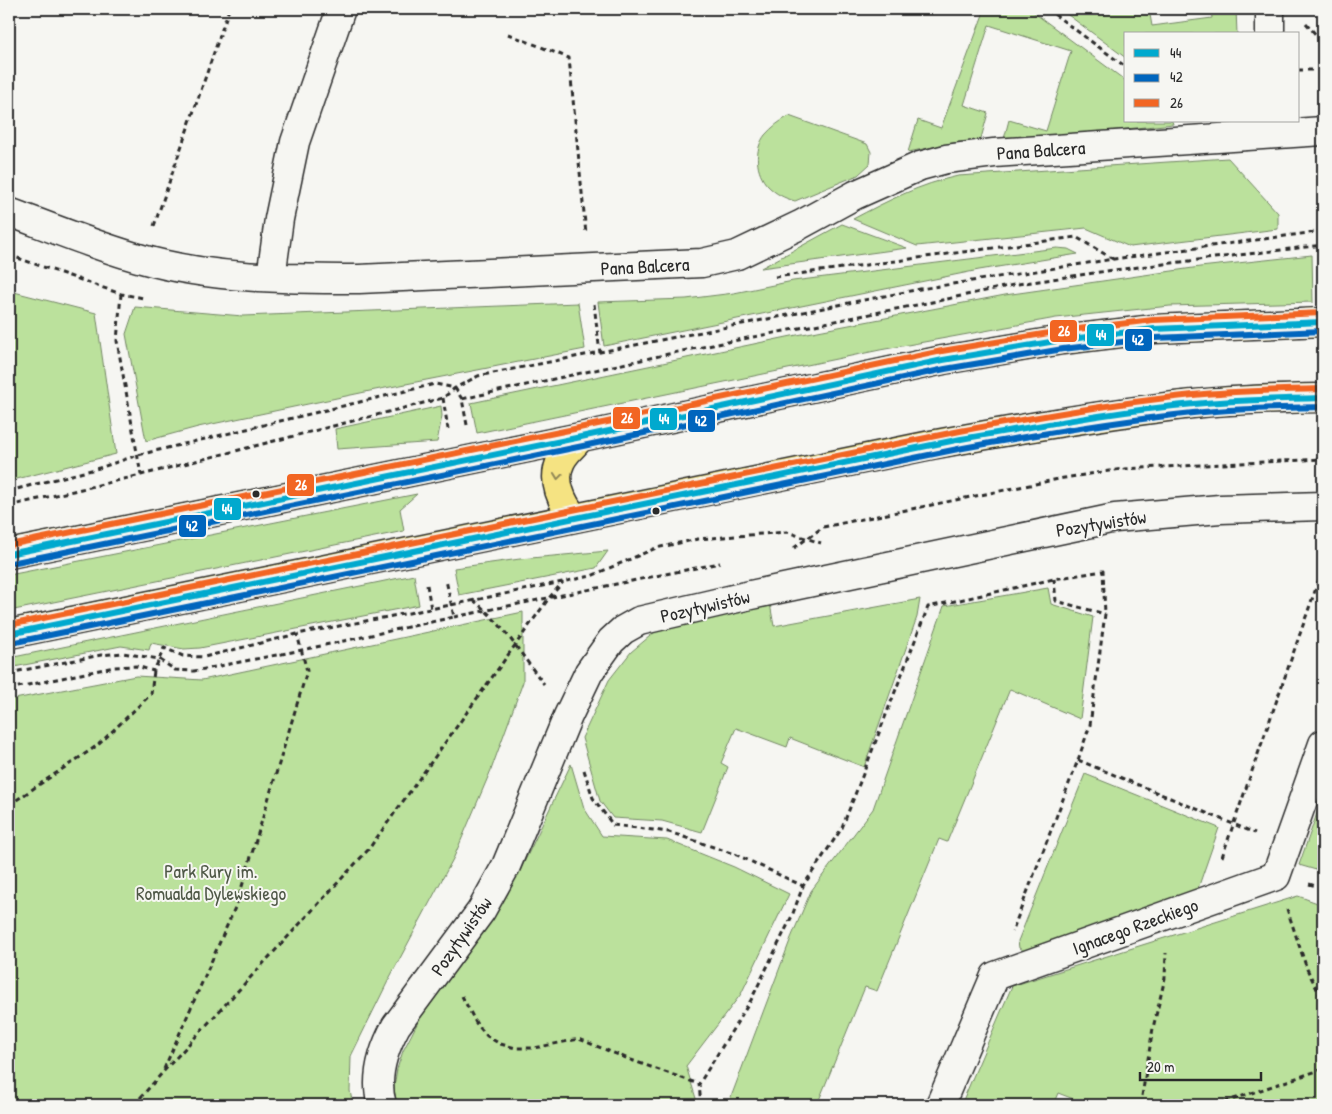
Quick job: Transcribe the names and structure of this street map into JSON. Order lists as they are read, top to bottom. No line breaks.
{"streets":{"street":["Pana Balcera","Pozytywistów","Ignacego Rzeckiego"]},"parks":["Park Rury im. Romualda Dylewskiego"],"lines":["transit line 26","transit line 44","transit line 42"],"legend":["44","42","26"],"scale_bar":"20 m"}
